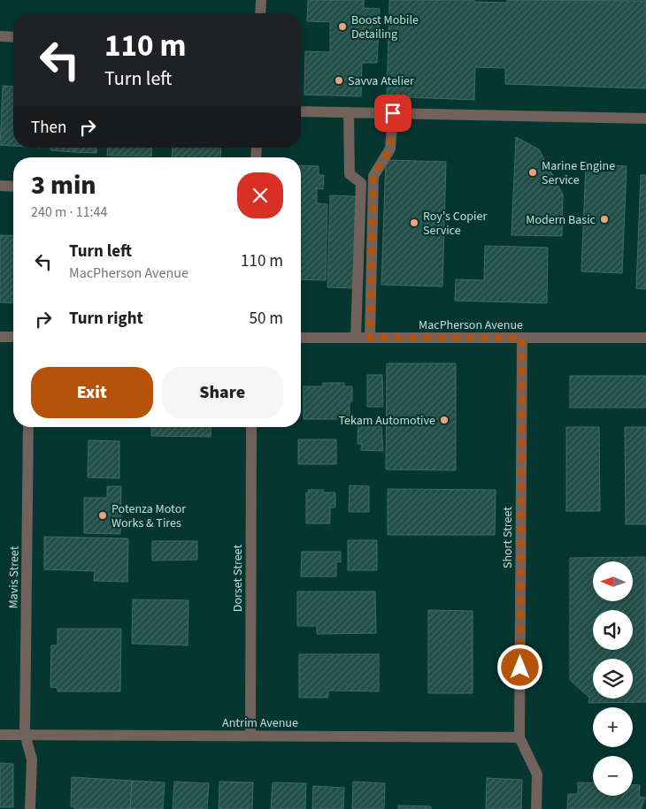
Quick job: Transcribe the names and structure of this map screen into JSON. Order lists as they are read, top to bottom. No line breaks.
{"streets":{"street":["MacPherson Avenue","Short Street","Mavis Street","Dorset Street","Antrim Avenue"]},"crossings":[["MacPherson Avenue","Short Street"],["Short Street","Antrim Avenue"],["Mavis Street","Antrim Avenue"],["Dorset Street","Antrim Avenue"]],"places":["Boost Mobile Detailing","Savva Atelier","Marine Engine Service","Modern Basic","Roy's Copier Service","Tekam Automotive","Potenza Motor Works & Tires"],"north":"left","page":{"turn":["110 m","Turn left"],"then":"Then","heading":["3 min","240 m · 11:44"],"list":[{"name":"Turn left","note":"MacPherson Avenue","value":"110 m"},{"name":"Turn right","value":"50 m"}],"buttons":["Exit","Share"],"map_buttons":["+","−"]}}
